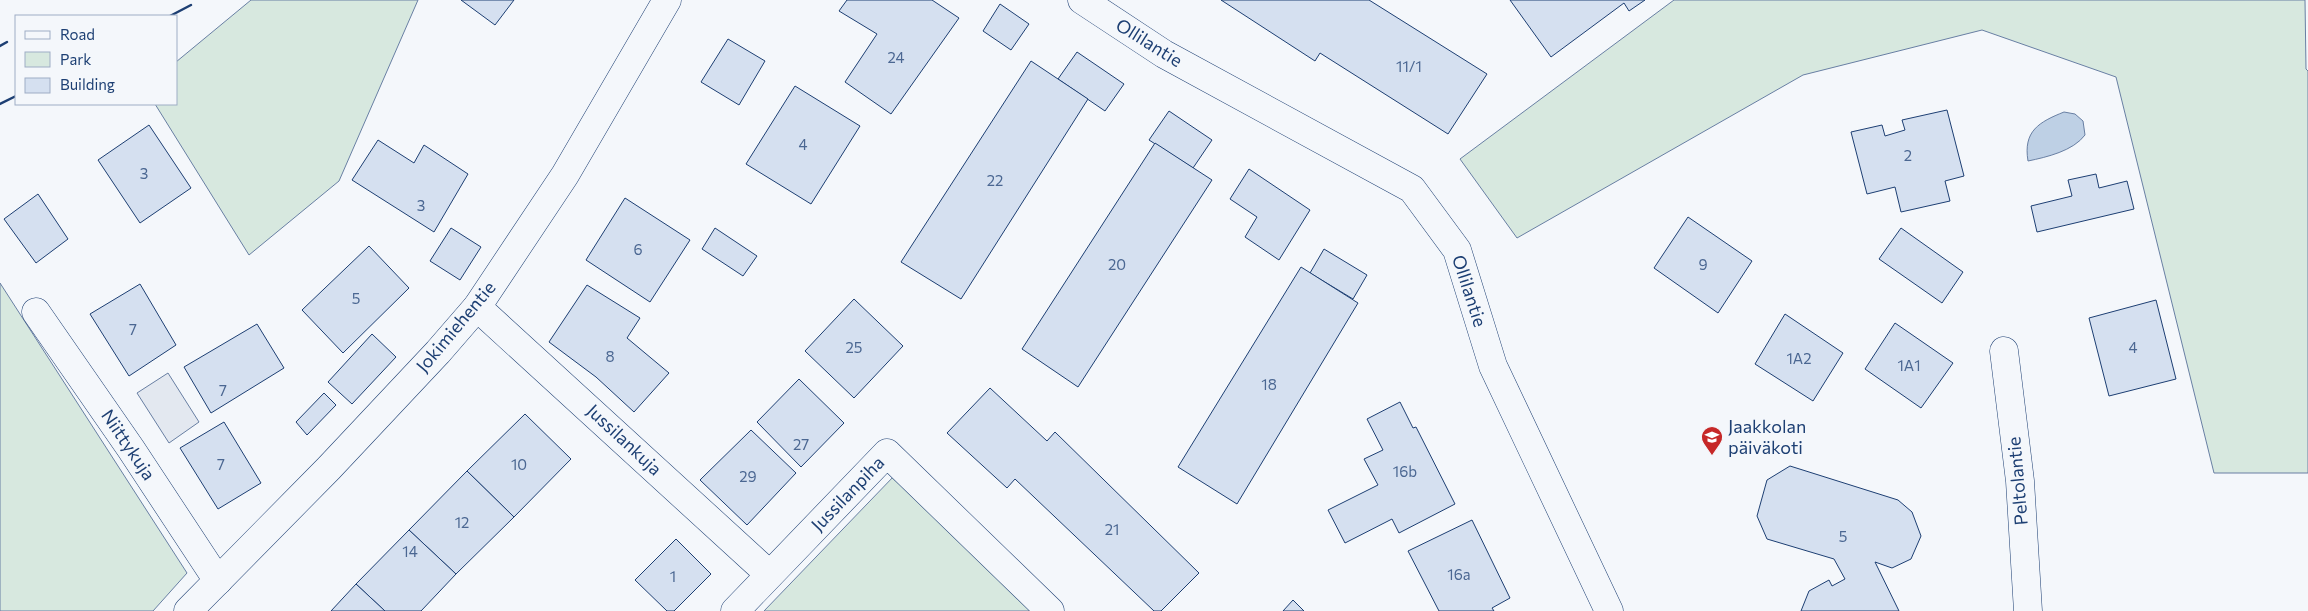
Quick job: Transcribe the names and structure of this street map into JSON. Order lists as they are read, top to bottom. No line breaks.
{"streets":{"street":["Ollilantie","Jokimiehentie","Jussilankuja","Niittykuja","Peltolantie","Jussilanpiha"]},"crossings":[["Jokimiehentie","Jussilankuja"],["Jokimiehentie","Niittykuja"],["Jussilankuja","Jussilanpiha"]],"places":{"school or university":["Jaakkolan päiväkoti"]},"house_numbers":["24","11/1","4","2","3","22","3","6","20","9","5","7","25","4","8","1A2","1A1","18","7","27","7","10","16b","29","12","21","5","14","16a","1"],"legend":["Road","Park","Building"]}
